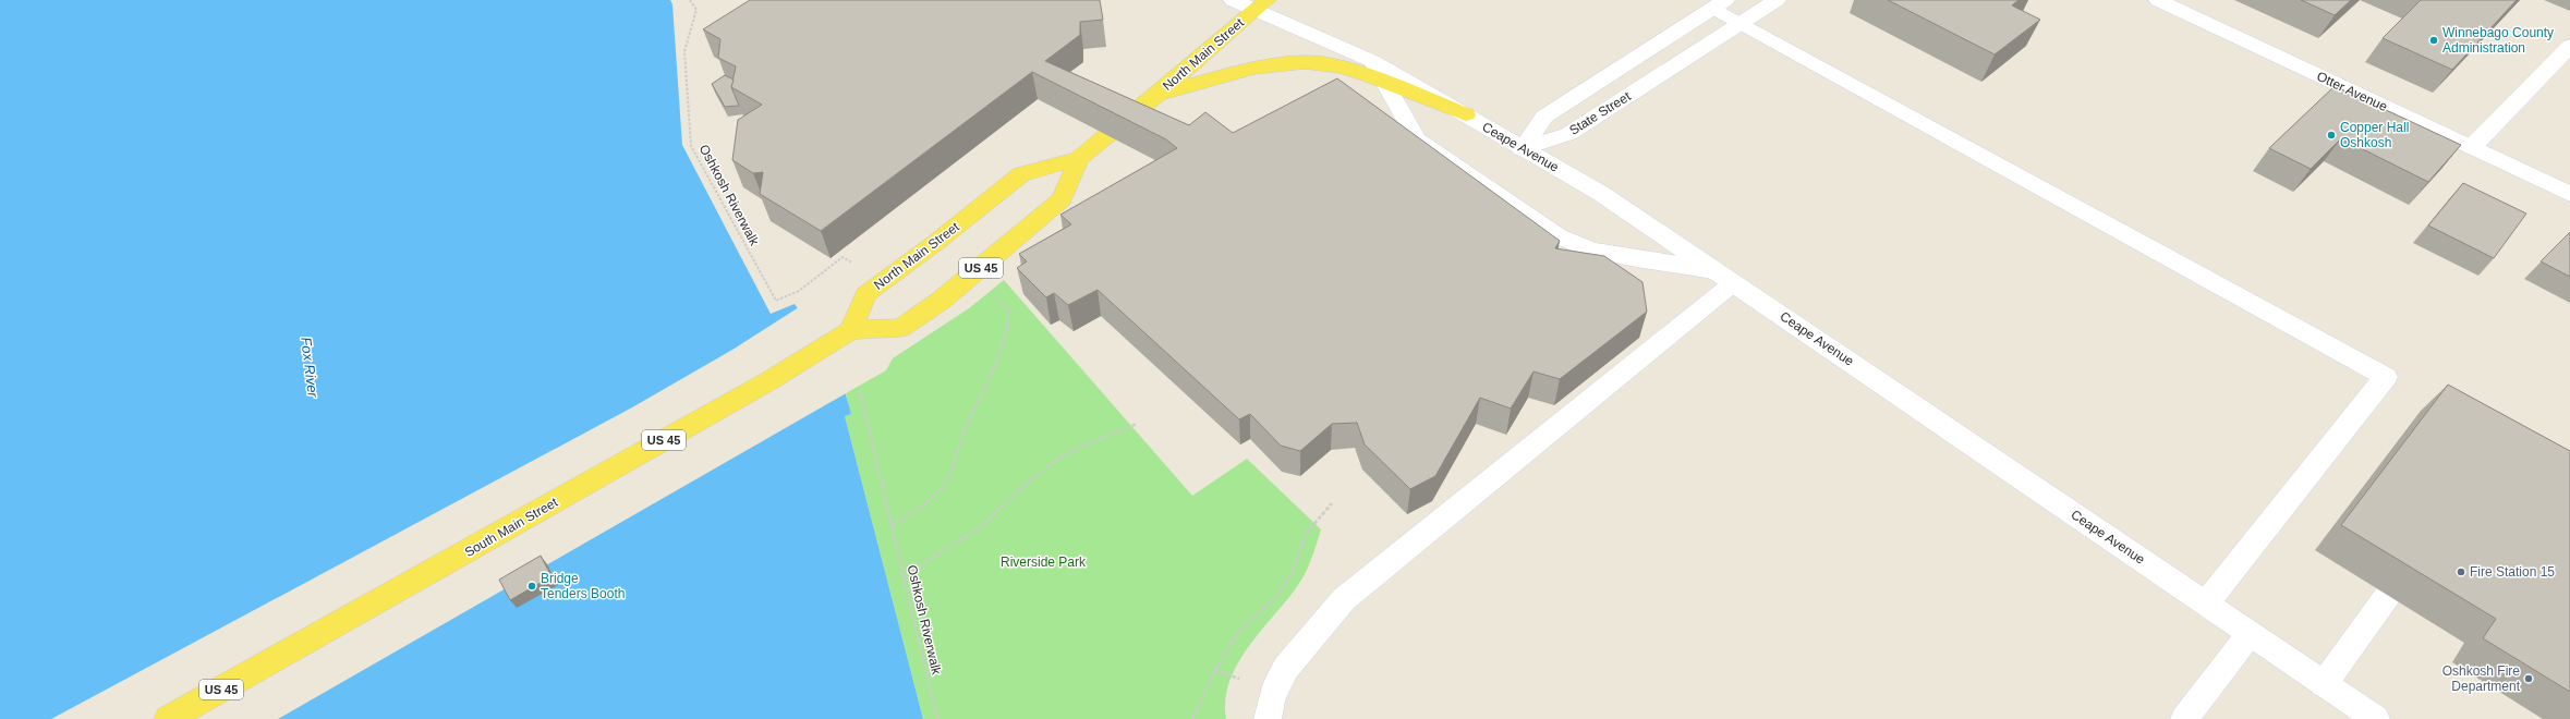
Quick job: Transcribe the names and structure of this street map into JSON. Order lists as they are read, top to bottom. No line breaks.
{"streets":{"main road":["North Main Street","US 45","South Main Street"],"street":["Otter Avenue","State Street","Ceape Avenue"],"path":["Oshkosh Riverwalk"]},"crossings":[["North Main Street","Ceape Avenue"],["North Main Street","South Main Street"],["State Street","Ceape Avenue"]],"water":["Fox River"],"parks":["Riverside Park"],"places":["Winnebago County Administration","Copper Hall Oshkosh","Fire Station 15","Bridge Tenders Booth","Oshkosh Fire Department"]}
